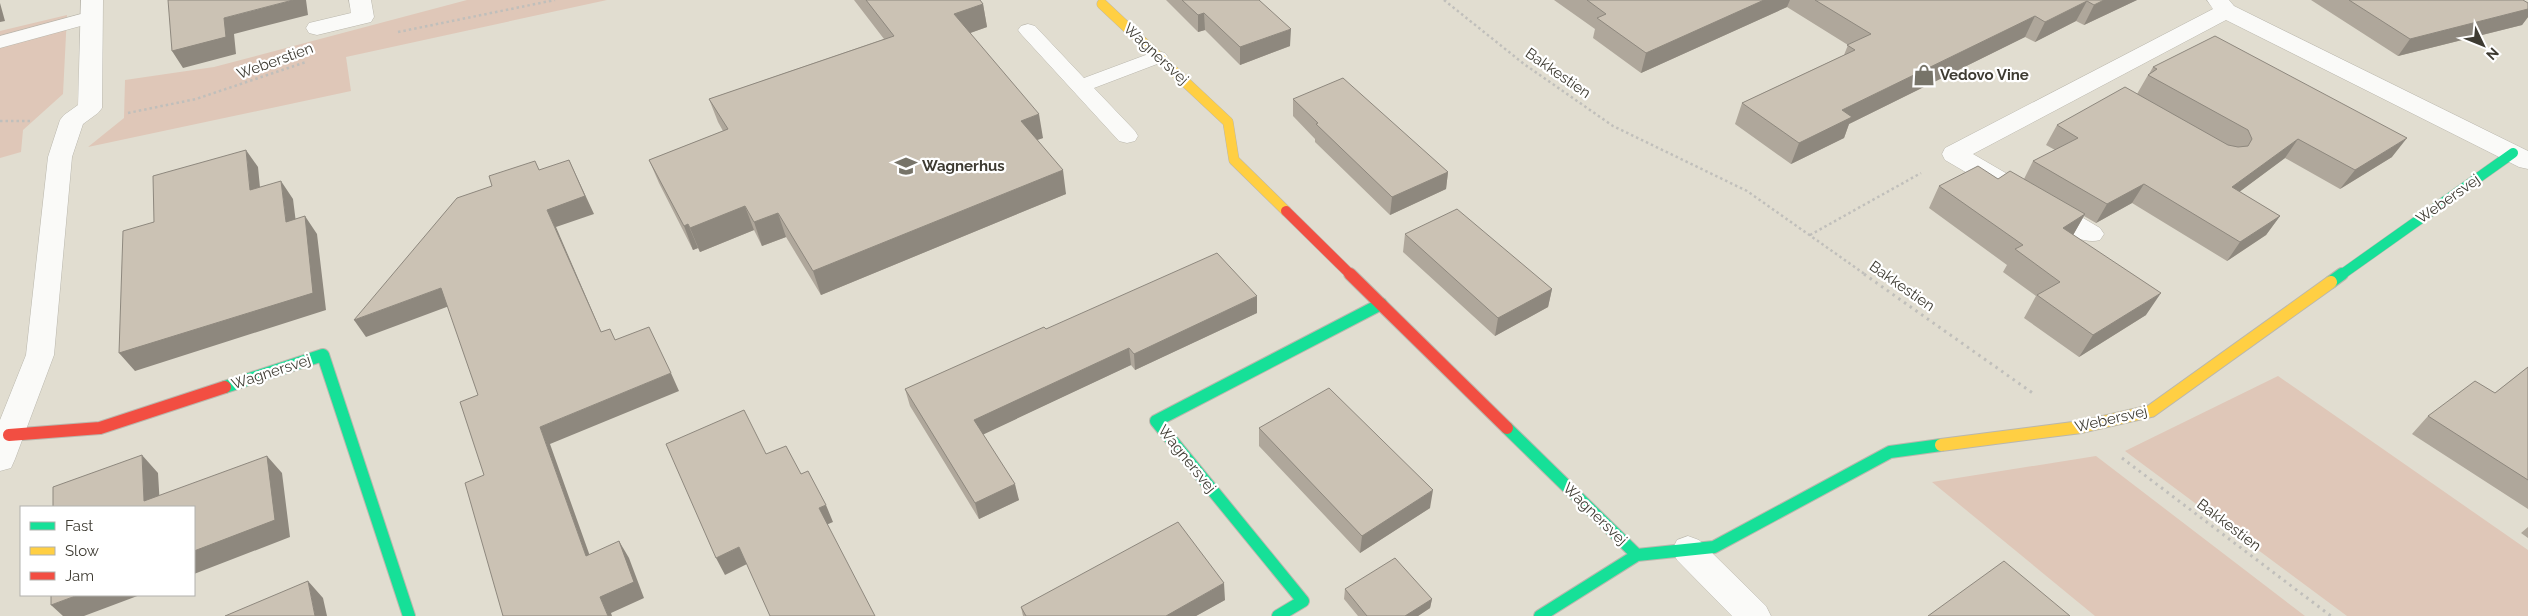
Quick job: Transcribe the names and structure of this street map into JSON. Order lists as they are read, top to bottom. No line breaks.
{"streets":{"street":["Wagnersvej","Webersvej"],"path":["Weberstien","Bakkestien"]},"crossings":[["Wagnersvej","Webersvej"],["Bakkestien","Webersvej"]],"places":{"shop":["Vedovo Vine"],"school or university":["Wagnerhus"]},"legend":["Fast","Slow","Jam"],"north":"bottom right"}
